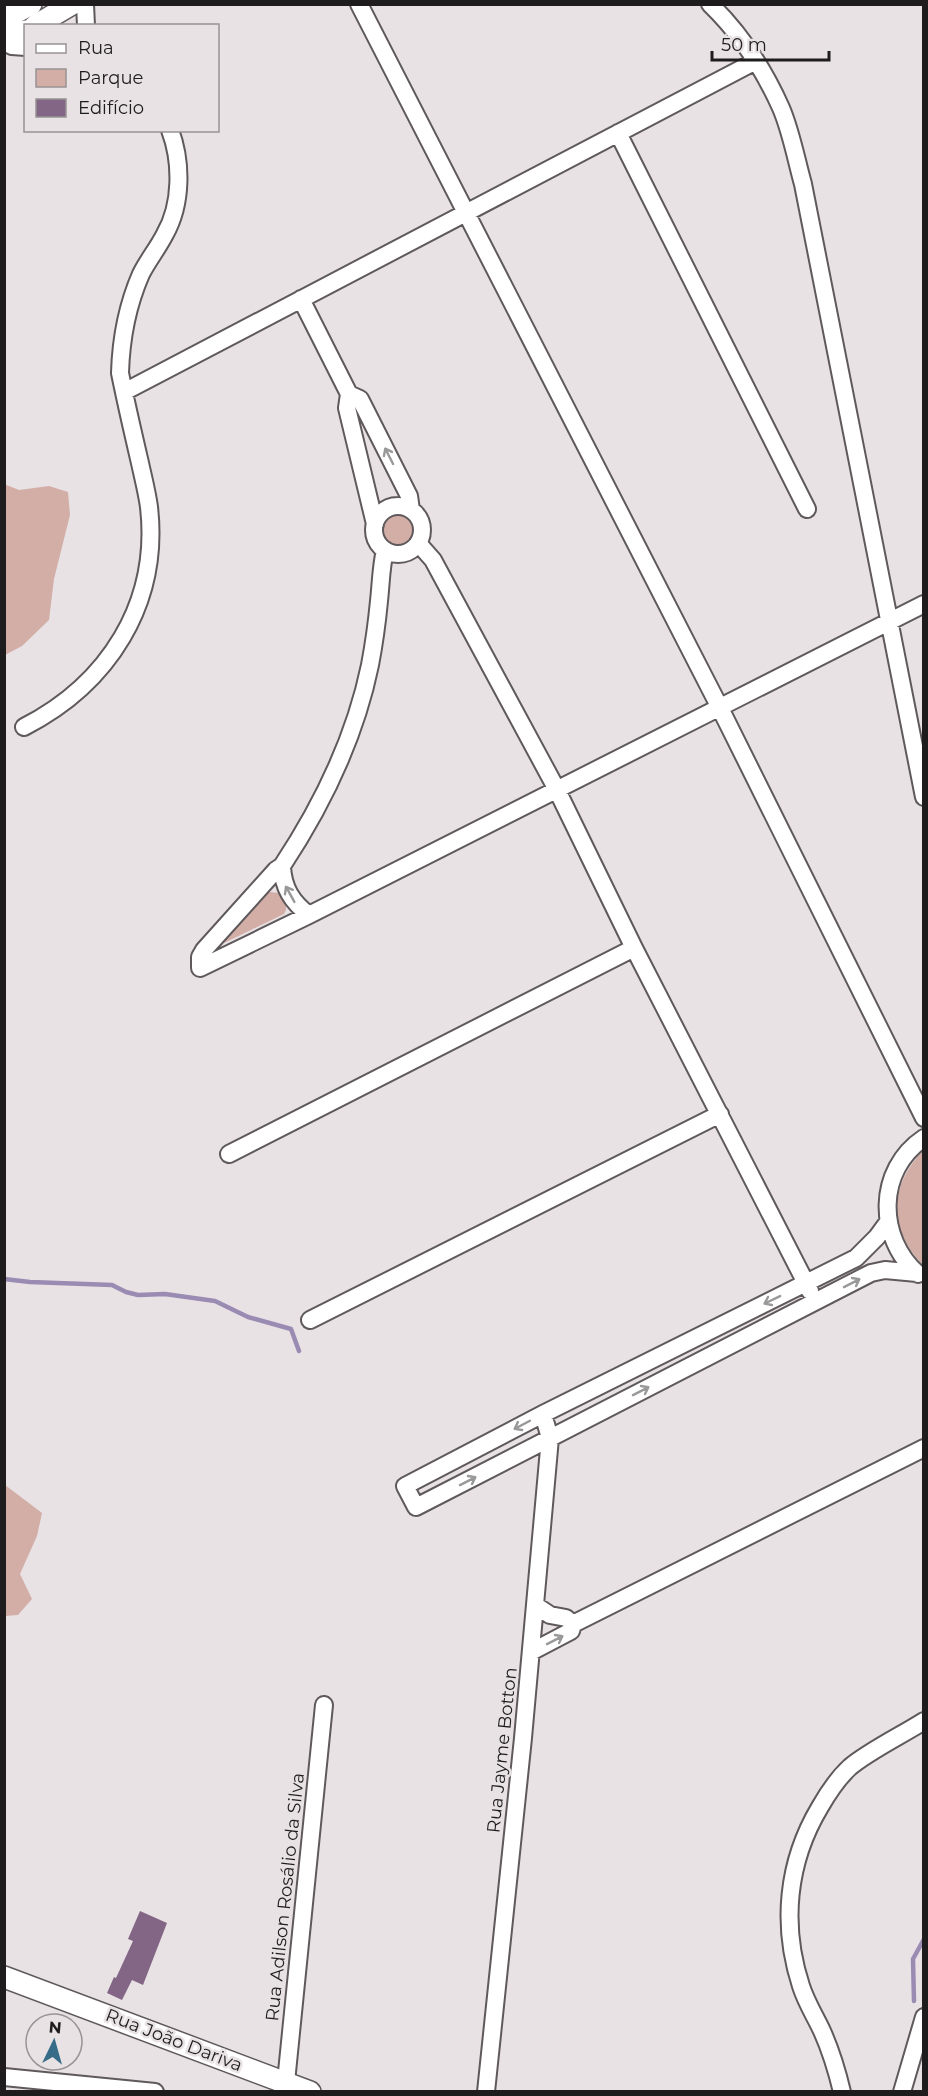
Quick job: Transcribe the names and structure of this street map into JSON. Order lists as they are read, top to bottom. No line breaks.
{"streets":{"street":["Rua Jayme Botton","Rua Adilson Rosálio da Silva","Rua João Dariva"]},"crossings":[["Rua Adilson Rosálio da Silva","Rua João Dariva"]],"legend":["Rua","Parque","Edifício"],"scale_bar":"50 m","north":"top"}
